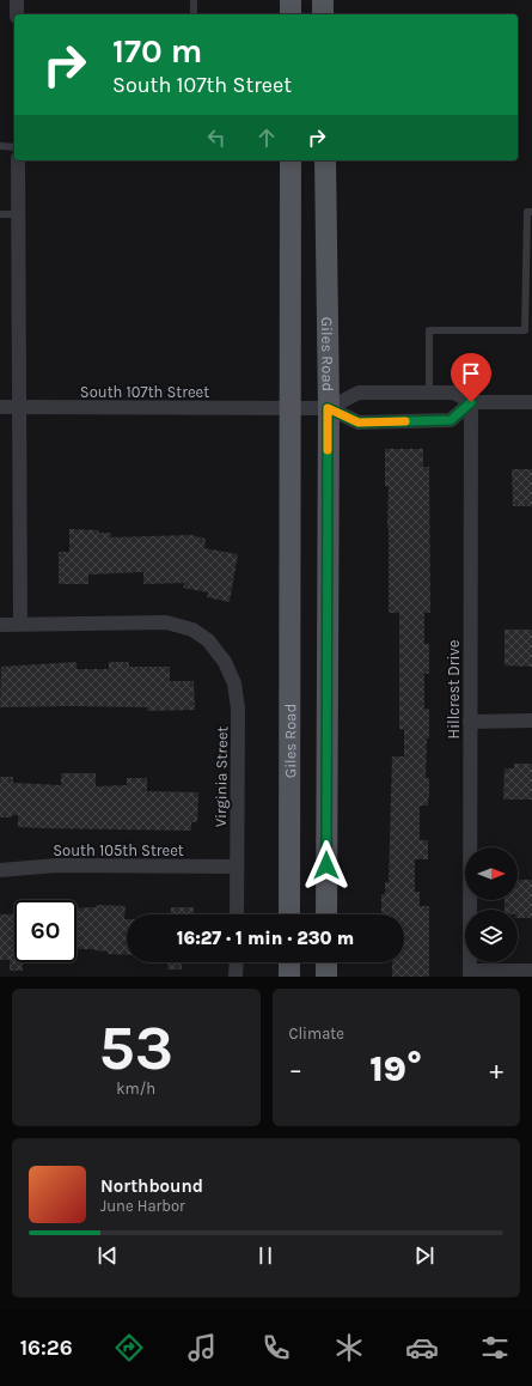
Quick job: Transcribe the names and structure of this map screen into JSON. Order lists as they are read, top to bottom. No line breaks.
{"streets":{"main road":["Giles Road"],"street":["South 107th Street","Hillcrest Drive","Virginia Street","South 105th Street"]},"crossings":[["Giles Road","South 107th Street"],["Virginia Street","South 105th Street"]],"north":"right","page":{"turn":["170 m","South 107th Street"],"limit":"60","trip":"16:27 · 1 min · 230 m","tile":[["53","km/h"],"Climate"],"heat":["−","19°","+"],"song":["Northbound","June Harbor"],"tabs":"16:26"}}
